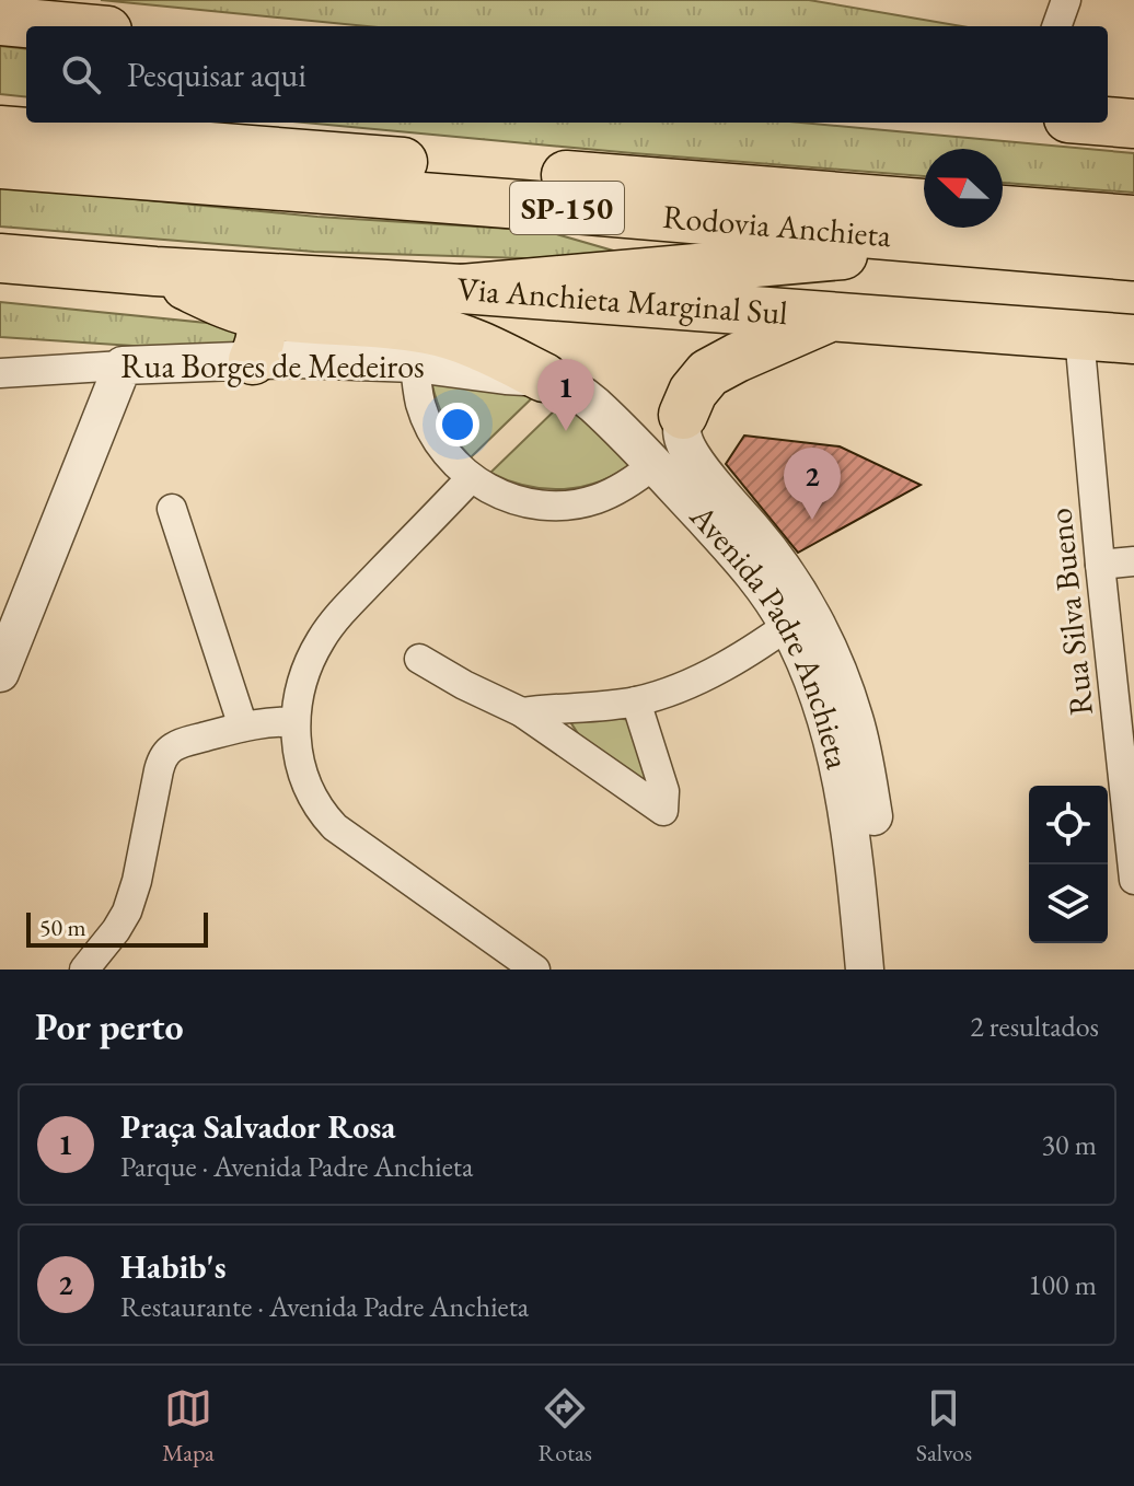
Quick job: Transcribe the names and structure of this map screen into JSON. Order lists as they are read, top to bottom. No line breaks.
{"streets":{"highway":["SP-150","Rodovia Anchieta","Via Anchieta Marginal Sul"],"street":["Rua Borges de Medeiros","Rua Silva Bueno","Avenida Padre Anchieta"]},"crossings":[["Via Anchieta Marginal Sul","Rua Silva Bueno"],["Rua Borges de Medeiros","Avenida Padre Anchieta"]],"scale_bar":"50 m","north":"left","page":{"search":"Pesquisar aqui","pins":["1","2"],"scale":"50 m","heading":["Por perto","2 resultados"],"list":[{"mark":"1","name":"Praça Salvador Rosa","note":"Parque · Avenida Padre Anchieta","value":"30 m"},{"mark":"2","name":"Habib's","note":"Restaurante · Avenida Padre Anchieta","value":"100 m"}],"nav":["Mapa","Rotas","Salvos"]}}
